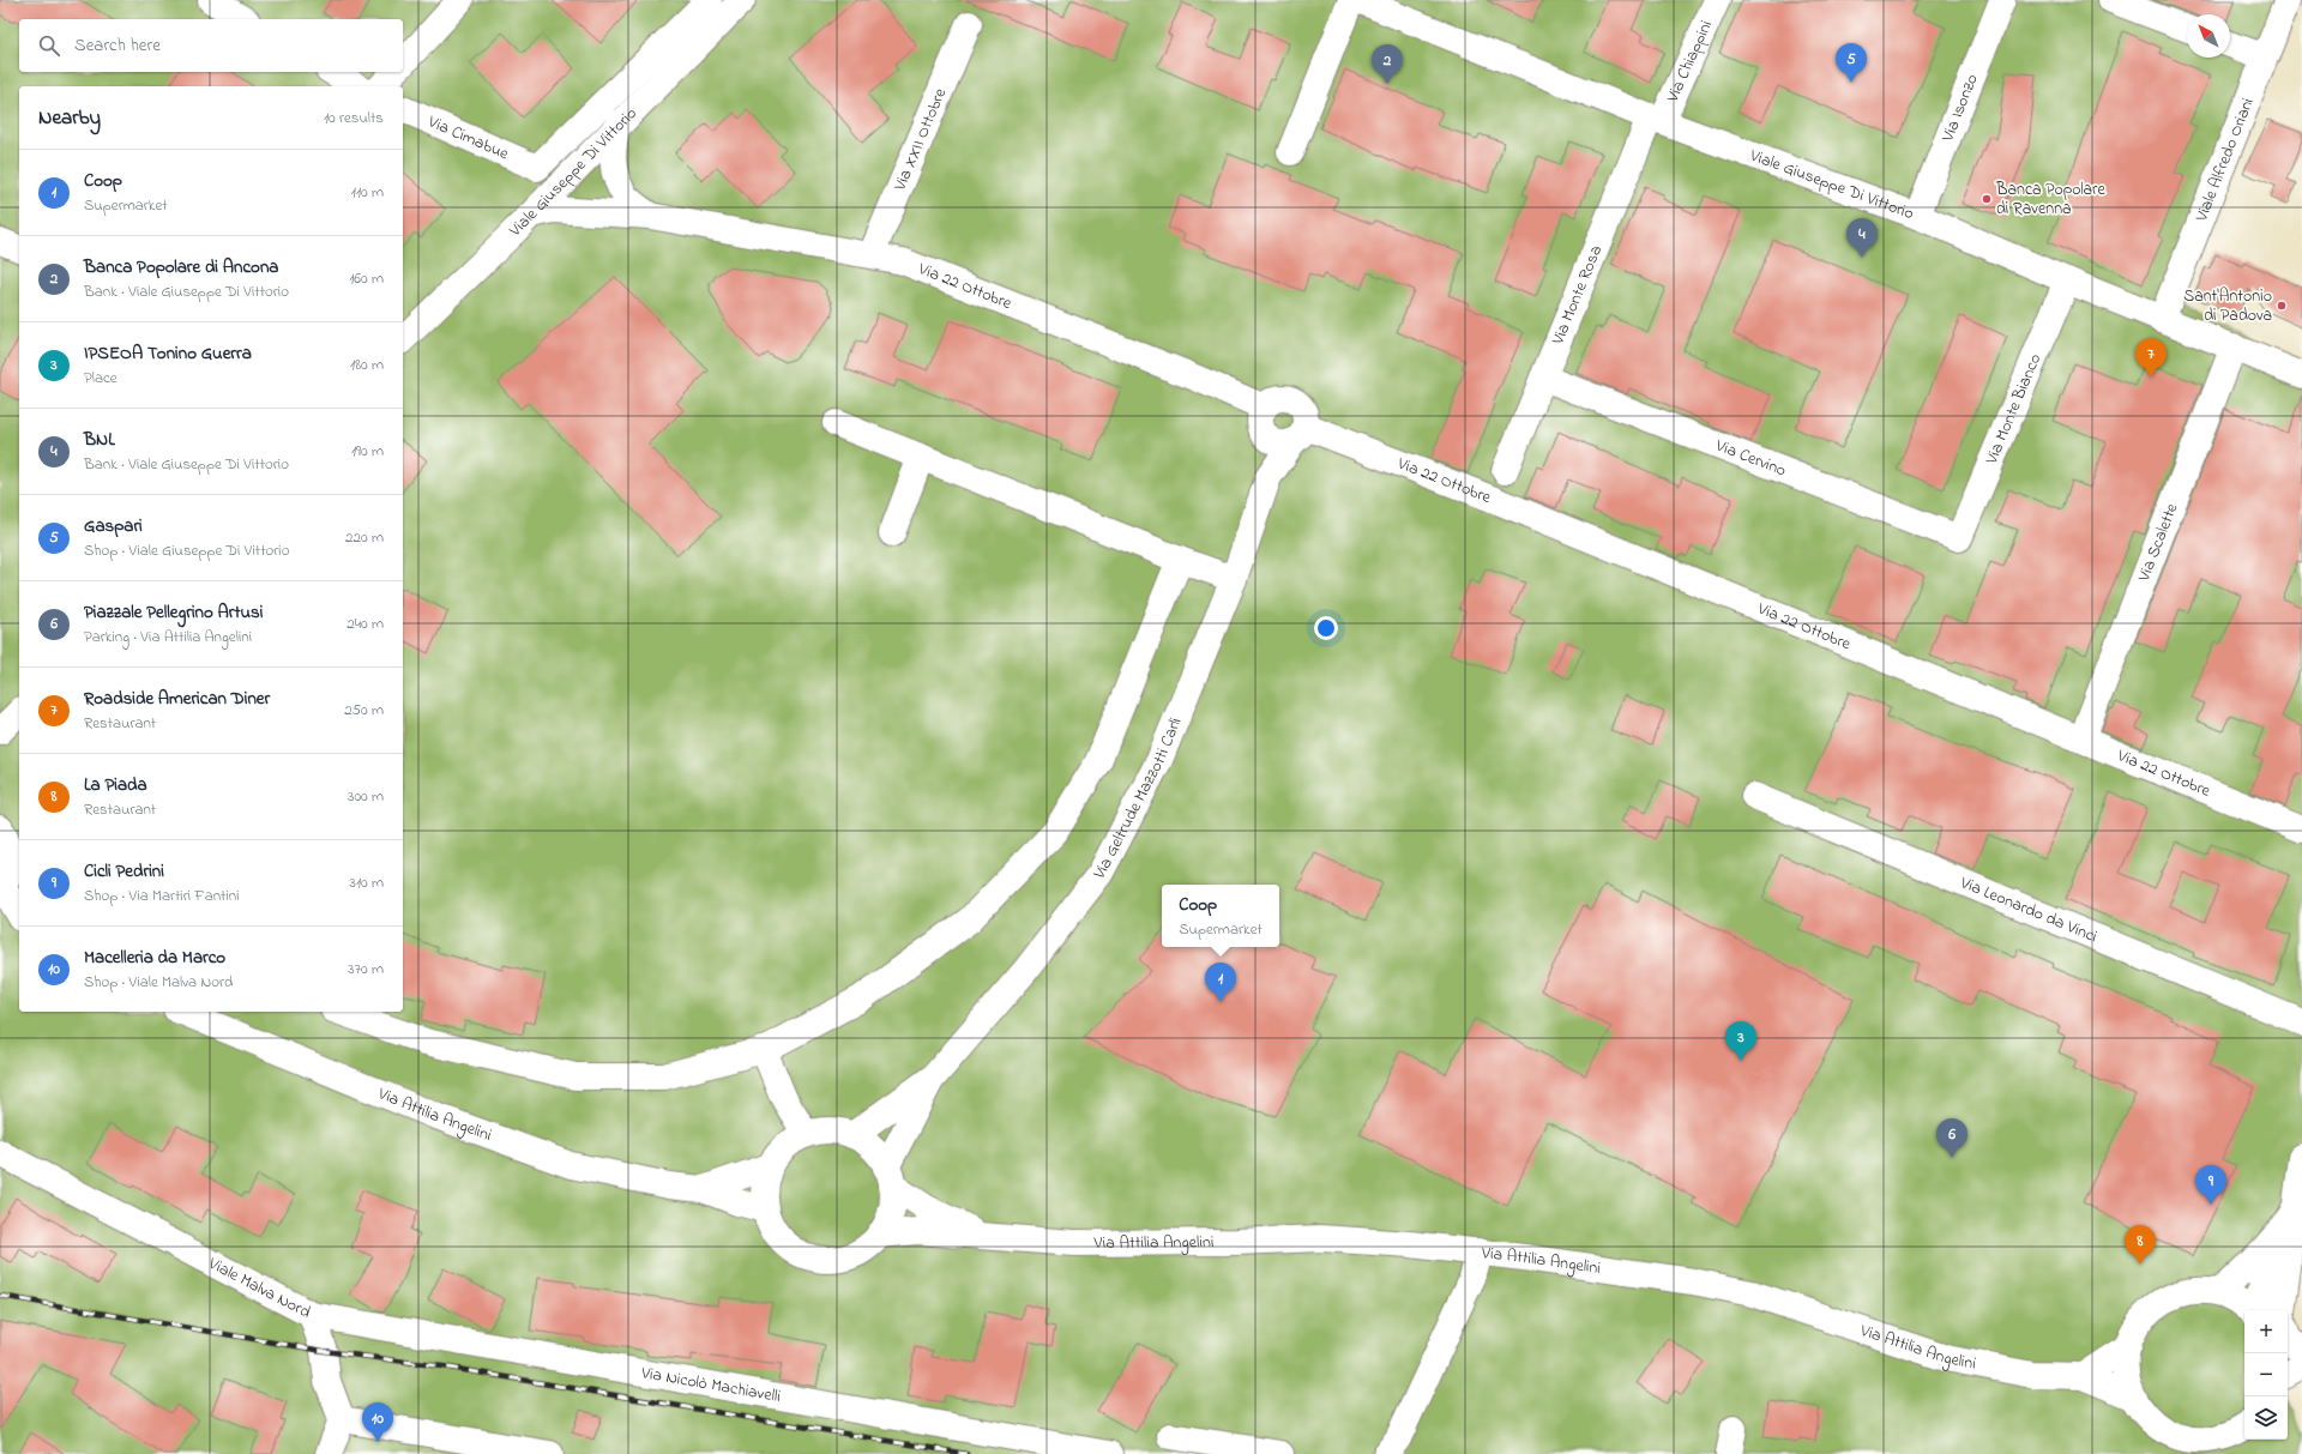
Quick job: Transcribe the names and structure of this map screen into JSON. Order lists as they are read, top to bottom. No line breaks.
{"streets":{"street":["Via Chiappini","Via Isonzo","Via Cimabue","Via XXII Ottobre","Viale Alfredo Oriani","Viale Giuseppe Di Vittorio","Via 22 Ottobre","Via Monte Rosa","Via Monte Bianco","Via Cervino","Via Scalette","Via Geltrude Mazzotti Carli","Via Leonardo da Vinci","Via Attilia Angelini","Viale Malva Nord","Via Nicolò Machiavelli"]},"crossings":[["Via Chiappini","Viale Giuseppe Di Vittorio"],["Via Chiappini","Via Monte Rosa"],["Via Isonzo","Viale Giuseppe Di Vittorio"],["Via Cimabue","Viale Giuseppe Di Vittorio"],["Via XXII Ottobre","Via 22 Ottobre"],["Viale Alfredo Oriani","Viale Giuseppe Di Vittorio"],["Viale Giuseppe Di Vittorio","Via 22 Ottobre"],["Viale Giuseppe Di Vittorio","Via Monte Rosa"],["Viale Giuseppe Di Vittorio","Via Monte Bianco"],["Viale Giuseppe Di Vittorio","Via Scalette"],["Via 22 Ottobre","Via Scalette"],["Via 22 Ottobre","Via Geltrude Mazzotti Carli"],["Via Monte Rosa","Via Cervino"],["Via Monte Bianco","Via Cervino"],["Via Geltrude Mazzotti Carli","Via Attilia Angelini"],["Viale Malva Nord","Via Nicolò Machiavelli"]],"places":["Banca Popolare di Ravenna","Sant'Antonio di Padova"],"north":"top left","page":{"search":"Search here","pins":["5","2","4","7","1","3","6","9","8","10"],"heading":["Nearby","10 results"],"list":[{"mark":"1","name":"Coop","note":"Supermarket","value":"110 m"},{"mark":"2","name":"Banca Popolare di Ancona","note":"Bank · Viale Giuseppe Di Vittorio","value":"160 m"},{"mark":"3","name":"IPSEOA Tonino Guerra","note":"Place","value":"180 m"},{"mark":"4","name":"BNL","note":"Bank · Viale Giuseppe Di Vittorio","value":"190 m"},{"mark":"5","name":"Gaspari","note":"Shop · Viale Giuseppe Di Vittorio","value":"220 m"},{"mark":"6","name":"Piazzale Pellegrino Artusi","note":"Parking · Via Attilia Angelini","value":"240 m"},{"mark":"7","name":"Roadside American Diner","note":"Restaurant","value":"250 m"},{"mark":"8","name":"La Piada","note":"Restaurant","value":"300 m"},{"mark":"9","name":"Cicli Pedrini","note":"Shop · Via Martiri Fantini","value":"310 m"},{"mark":"10","name":"Macelleria da Marco","note":"Shop · Viale Malva Nord","value":"370 m"}],"popup":["Coop","Supermarket"],"map_buttons":["+","−"]}}
